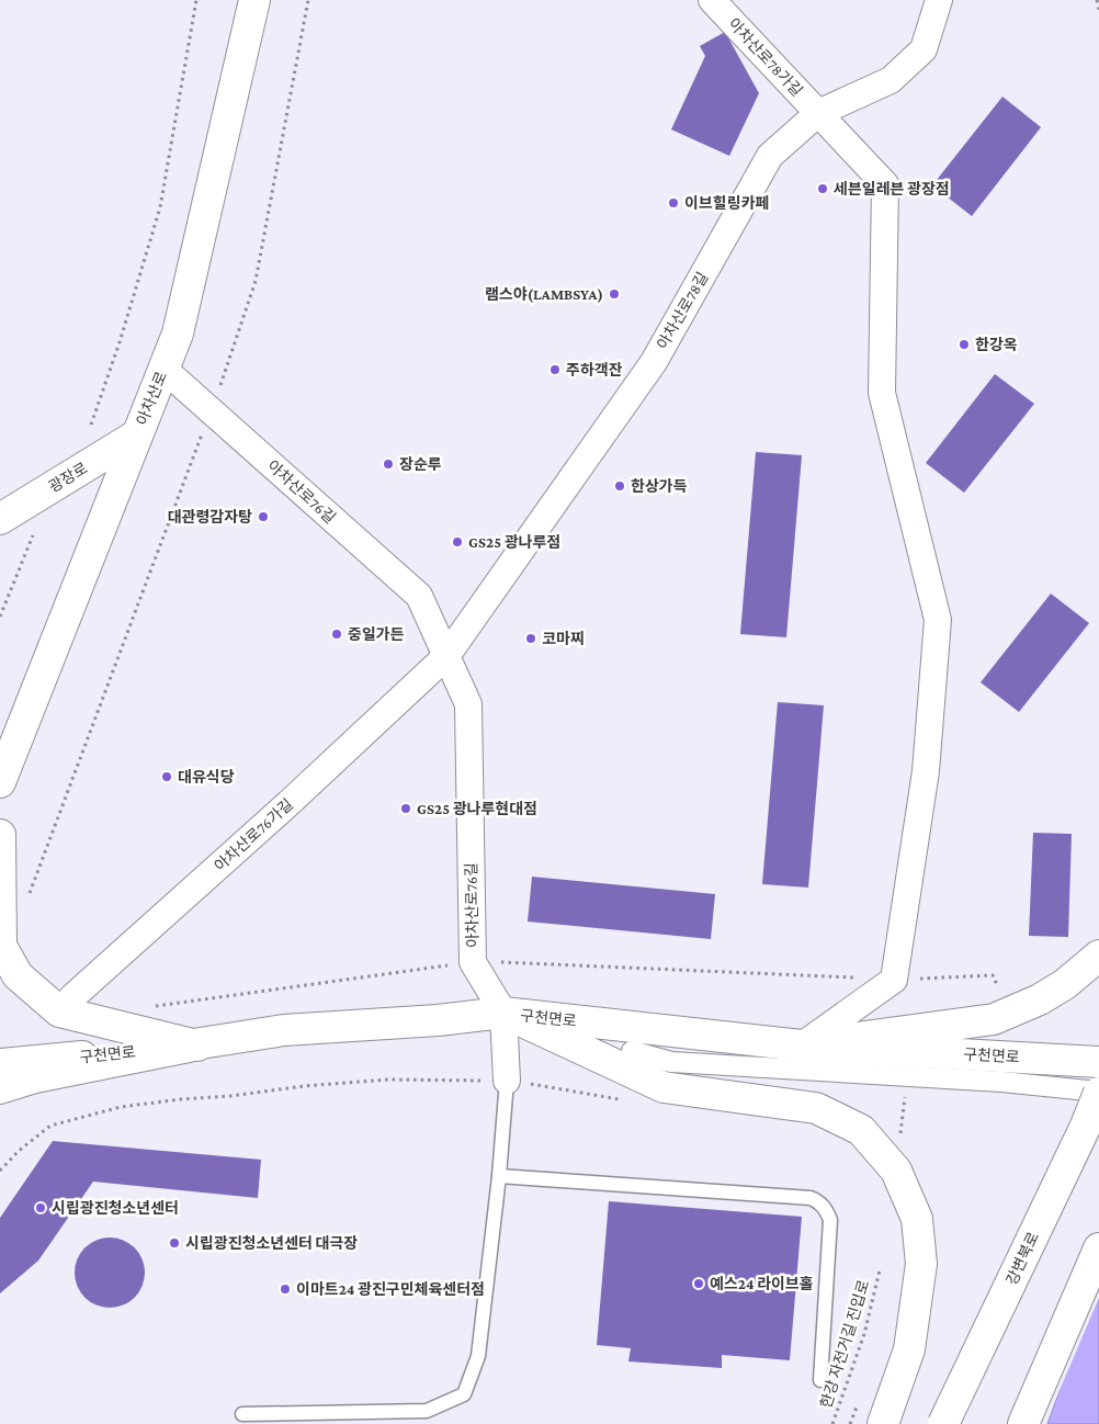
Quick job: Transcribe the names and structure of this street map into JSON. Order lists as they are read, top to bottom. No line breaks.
{"streets":{"main road":["아차산로","광장로","구천면로","강변북로"],"street":["아차산로78가길","아차산로78길","아차산로76길","아차산로76가길"],"path":["한강 자전거길 진입로"]},"crossings":[["아차산로78가길","아차산로78길"],["아차산로78길","아차산로76길"],["아차산로78길","아차산로76가길"],["아차산로","광장로"],["아차산로","아차산로76길"],["아차산로76길","아차산로76가길"],["아차산로76길","구천면로"]],"places":["세븐일레븐 광장점","이브힐링카페","램스야(LAMBSYA)","한강옥","주하객잔","장순루","한상가득","대관령감자탕","GS25 광나루점","중일가든","코마찌","대유식당","GS25 광나루현대점","시립광진청소년센터","시립광진청소년센터 대극장","예스24 라이브홀","이마트24 광진구민체육센터점"]}
